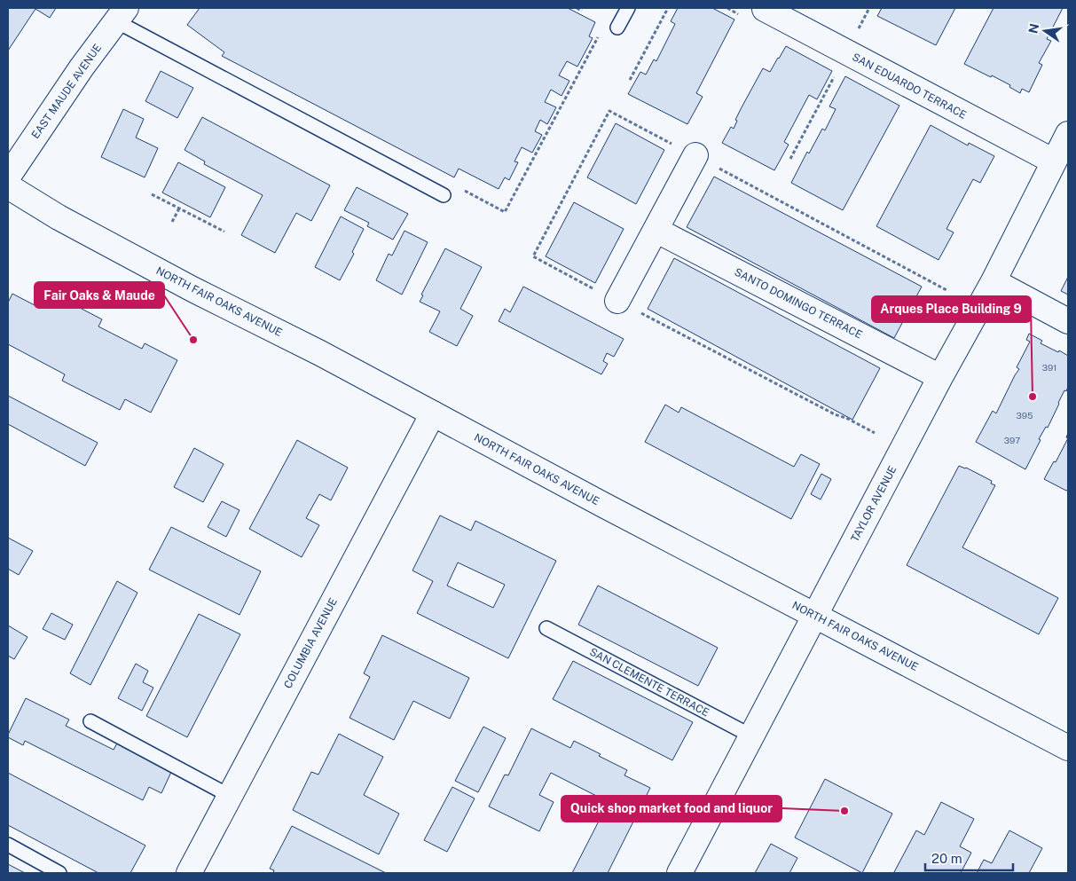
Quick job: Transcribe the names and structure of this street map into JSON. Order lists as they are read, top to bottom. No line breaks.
{"streets":{"street":["SAN EDUARDO TERRACE","EAST MAUDE AVENUE","NORTH FAIR OAKS AVENUE","SANTO DOMINGO TERRACE","TAYLOR AVENUE","COLUMBIA AVENUE"],"lane":["SAN CLEMENTE TERRACE"]},"crossings":[["SAN EDUARDO TERRACE","TAYLOR AVENUE"],["NORTH FAIR OAKS AVENUE","TAYLOR AVENUE"],["NORTH FAIR OAKS AVENUE","COLUMBIA AVENUE"],["SANTO DOMINGO TERRACE","TAYLOR AVENUE"],["TAYLOR AVENUE","SAN CLEMENTE TERRACE"]],"places":["Fair Oaks & Maude","Arques Place Building 9","Quick shop market food and liquor"],"house_numbers":["391","395","397"],"scale_bar":"20 m","north":"left"}
